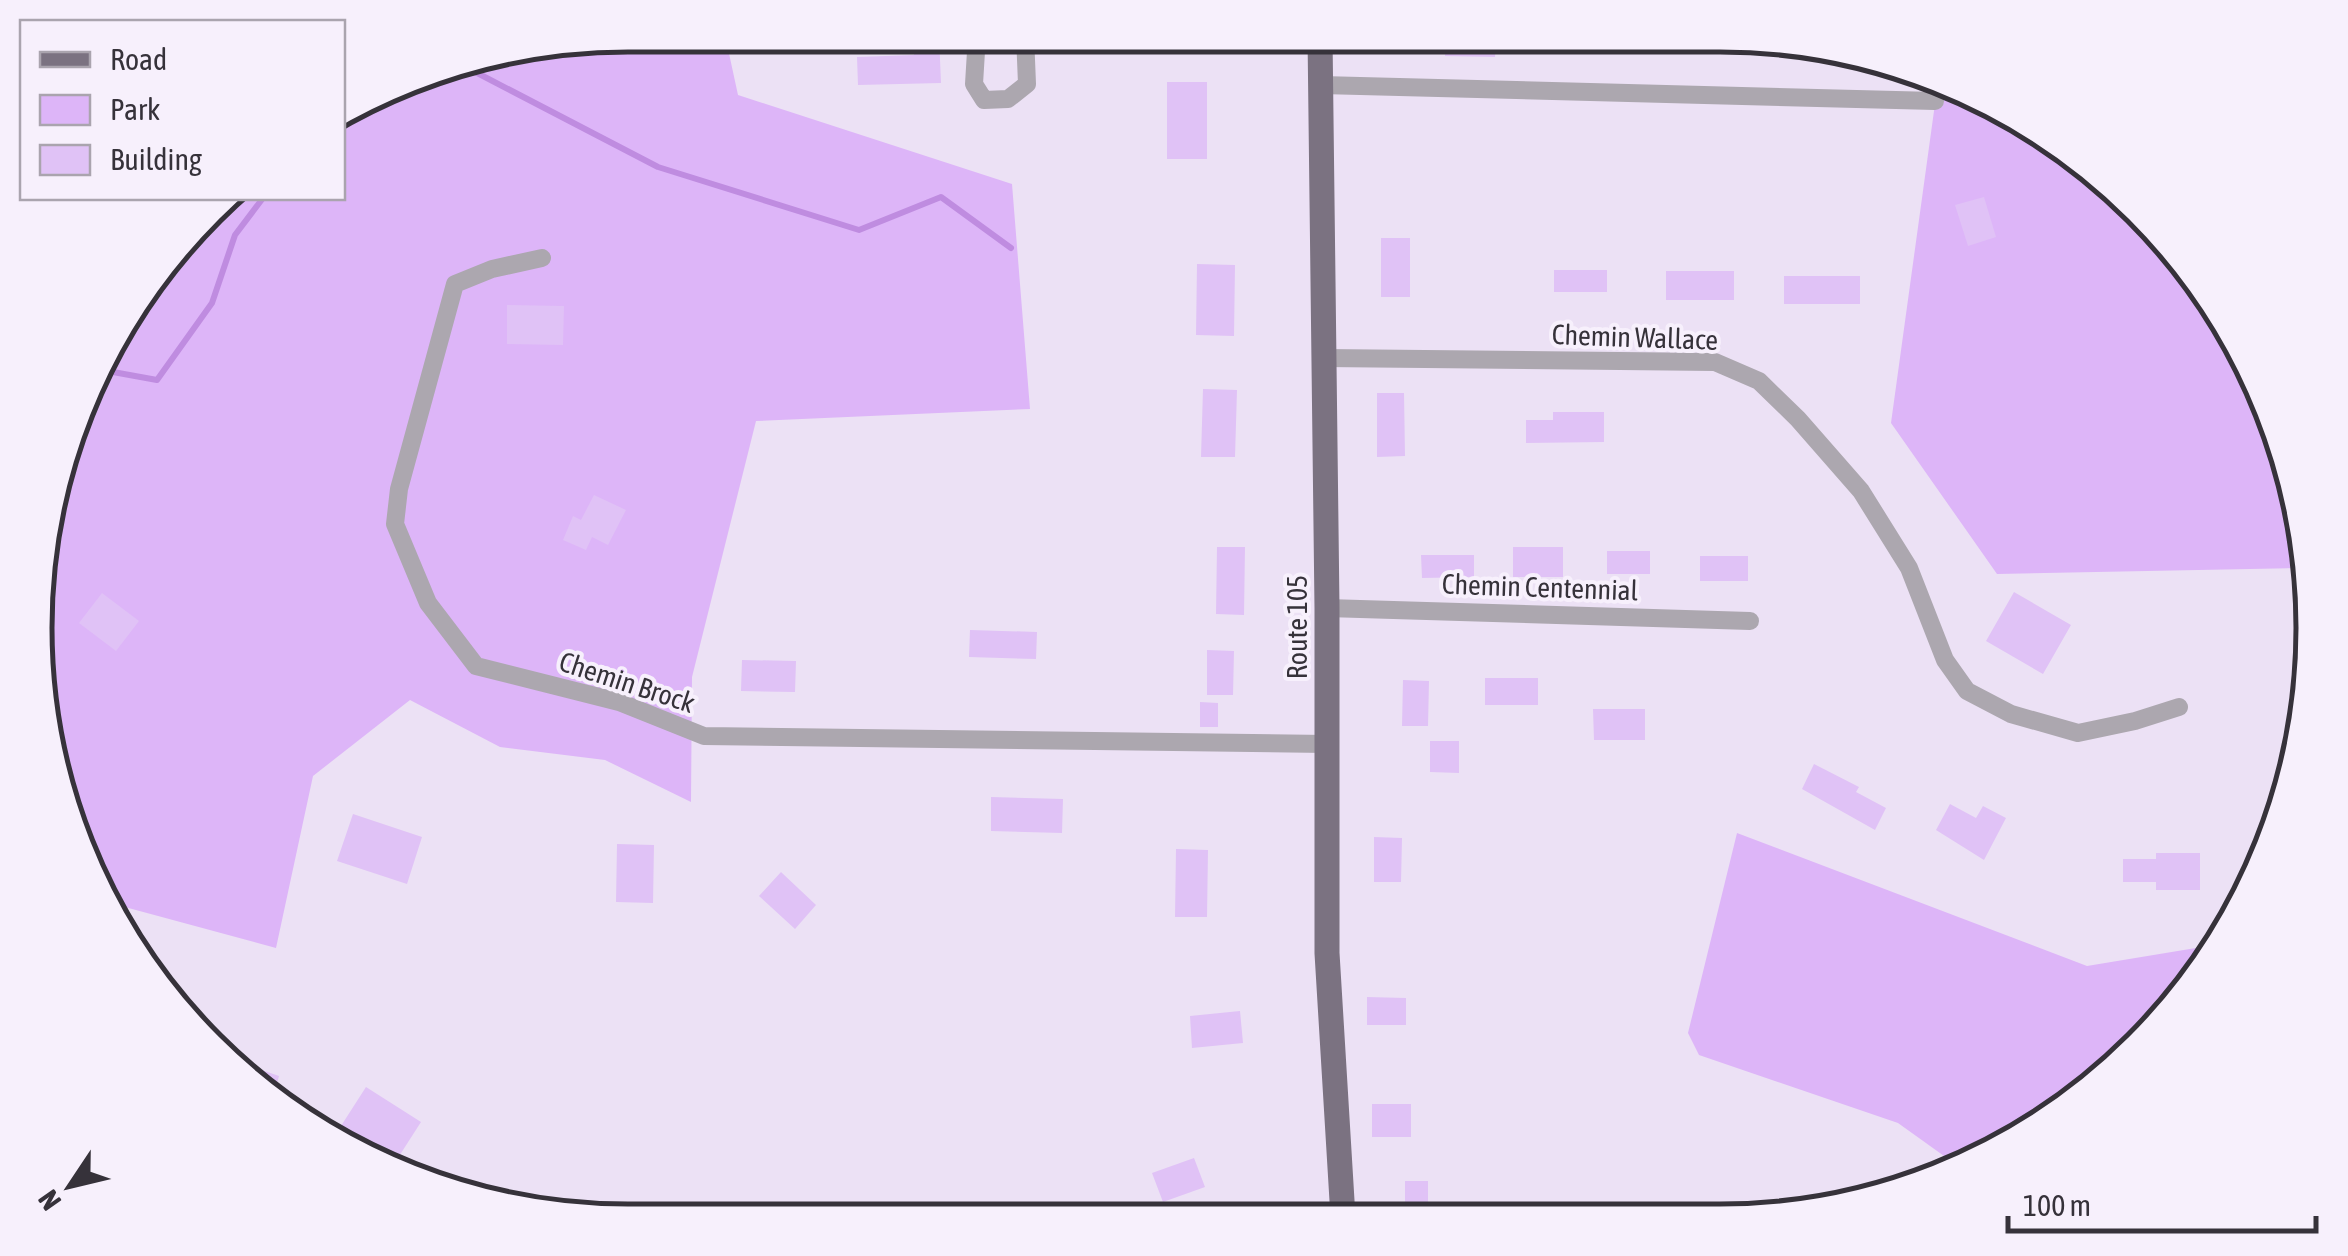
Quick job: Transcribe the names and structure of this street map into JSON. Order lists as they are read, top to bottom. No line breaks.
{"streets":{"main road":["Route 105"],"street":["Chemin Wallace","Chemin Centennial","Chemin Brock"]},"crossings":[["Chemin Wallace","Route 105"],["Chemin Centennial","Route 105"],["Route 105","Chemin Brock"]],"legend":["Road","Park","Building"],"scale_bar":"100 m","north":"bottom left"}
